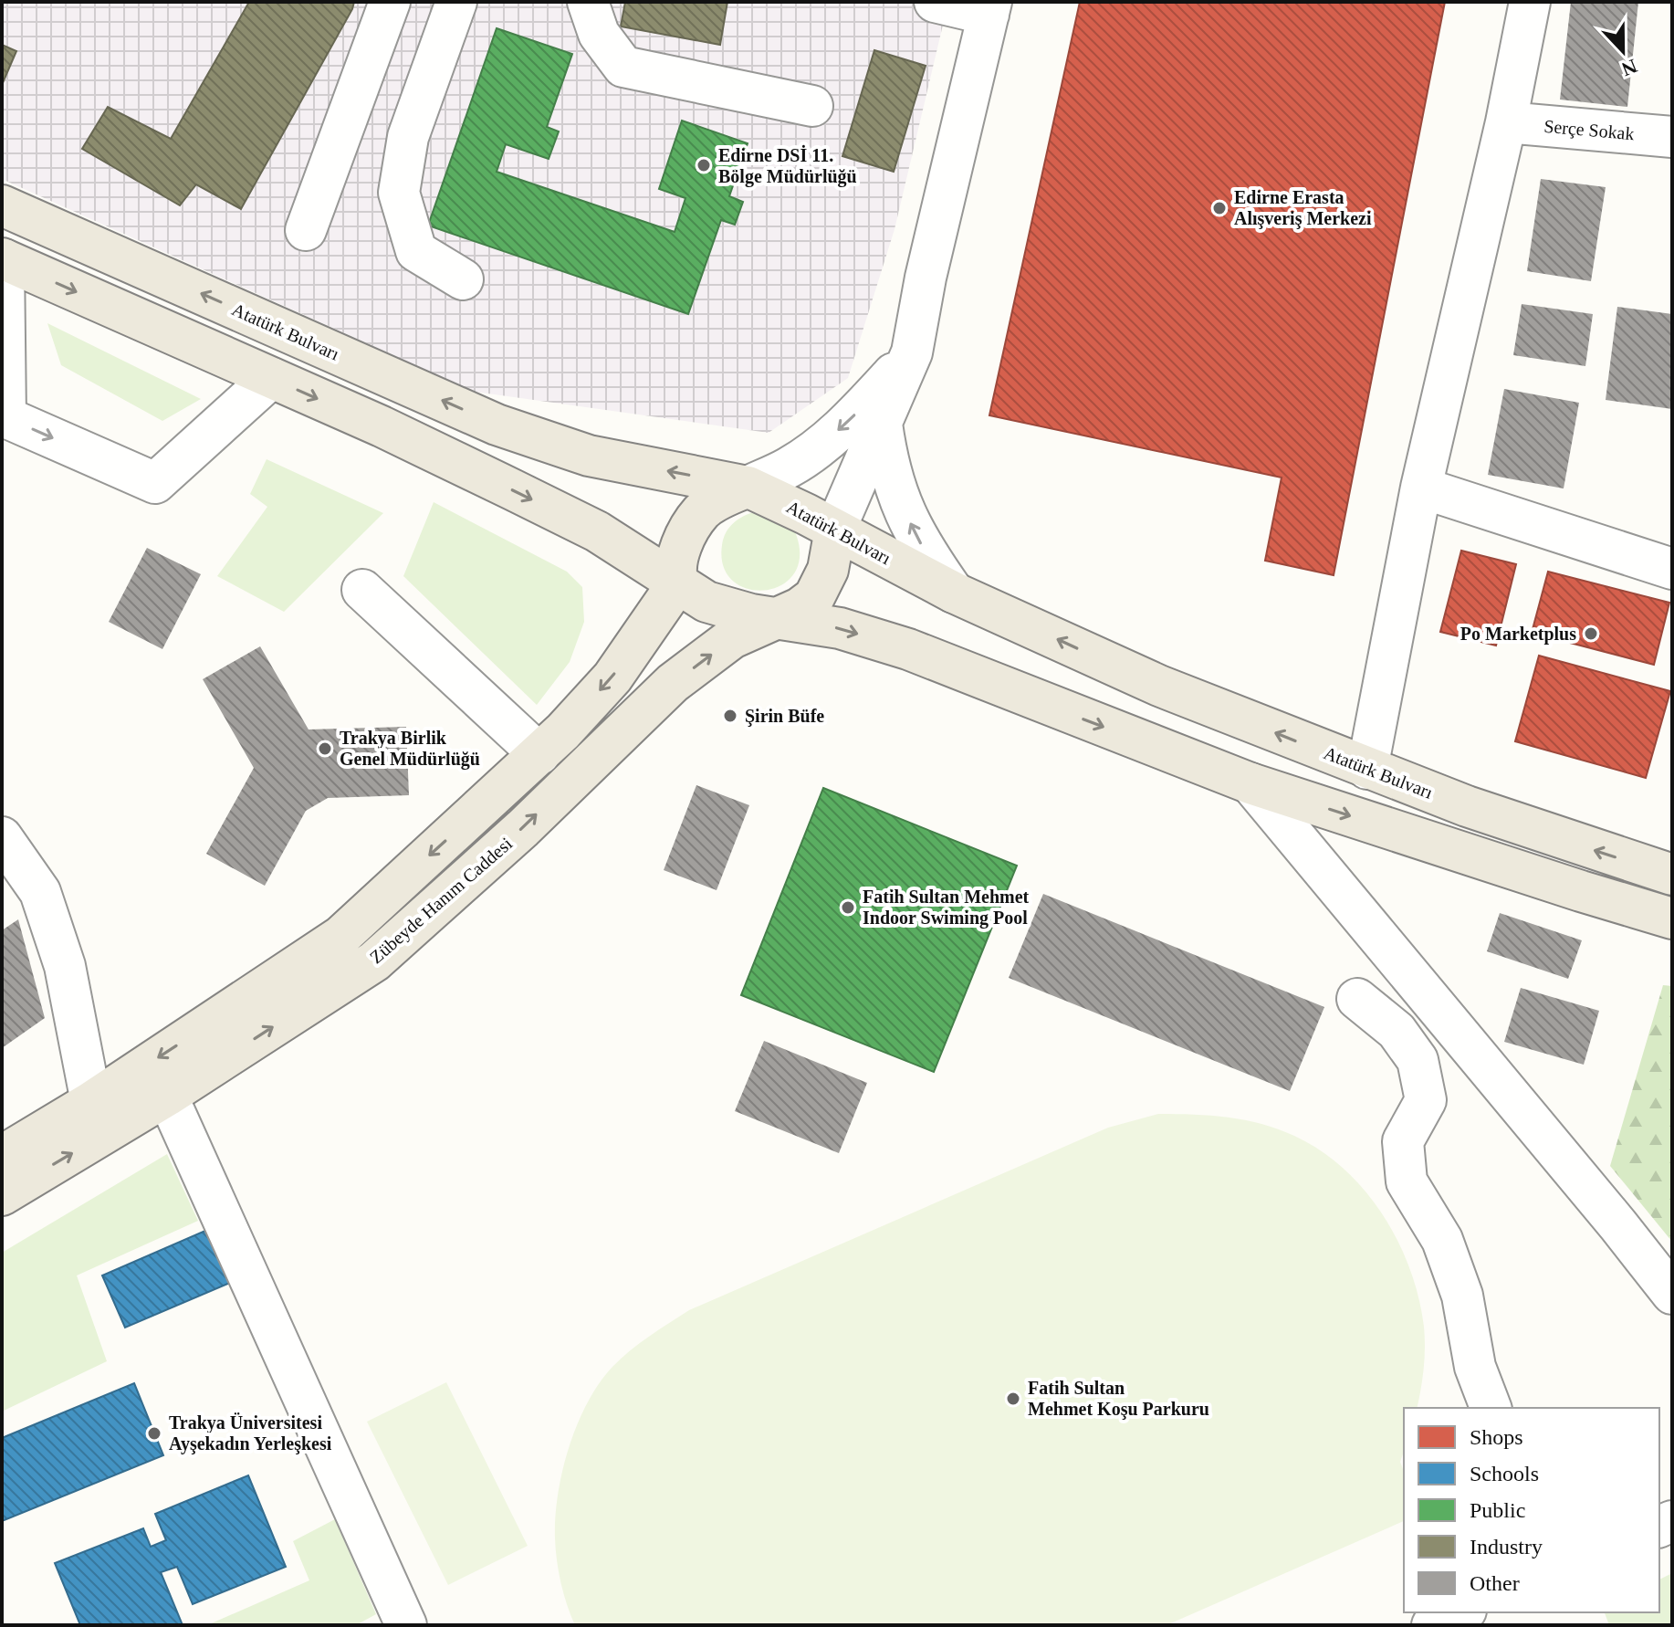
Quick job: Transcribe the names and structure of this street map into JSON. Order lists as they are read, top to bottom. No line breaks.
{"streets":{"main road":["Atatürk Bulvarı","Zübeyde Hanım Caddesi"],"street":["Serçe Sokak"]},"crossings":[["Atatürk Bulvarı","Zübeyde Hanım Caddesi"]],"places":["Edirne DSİ 11. Bölge Müdürlüğü","Edirne Erasta Alışveriş Merkezi","Po Marketplus","Şirin Büfe","Trakya Birlik Genel Müdürlüğü","Fatih Sultan Mehmet Indoor Swiming Pool","Fatih Sultan Mehmet Koşu Parkuru","Trakya Üniversitesi Ayşekadın Yerleşkesi"],"legend":["Shops","Schools","Public","Industry","Other"],"north":"bottom"}
